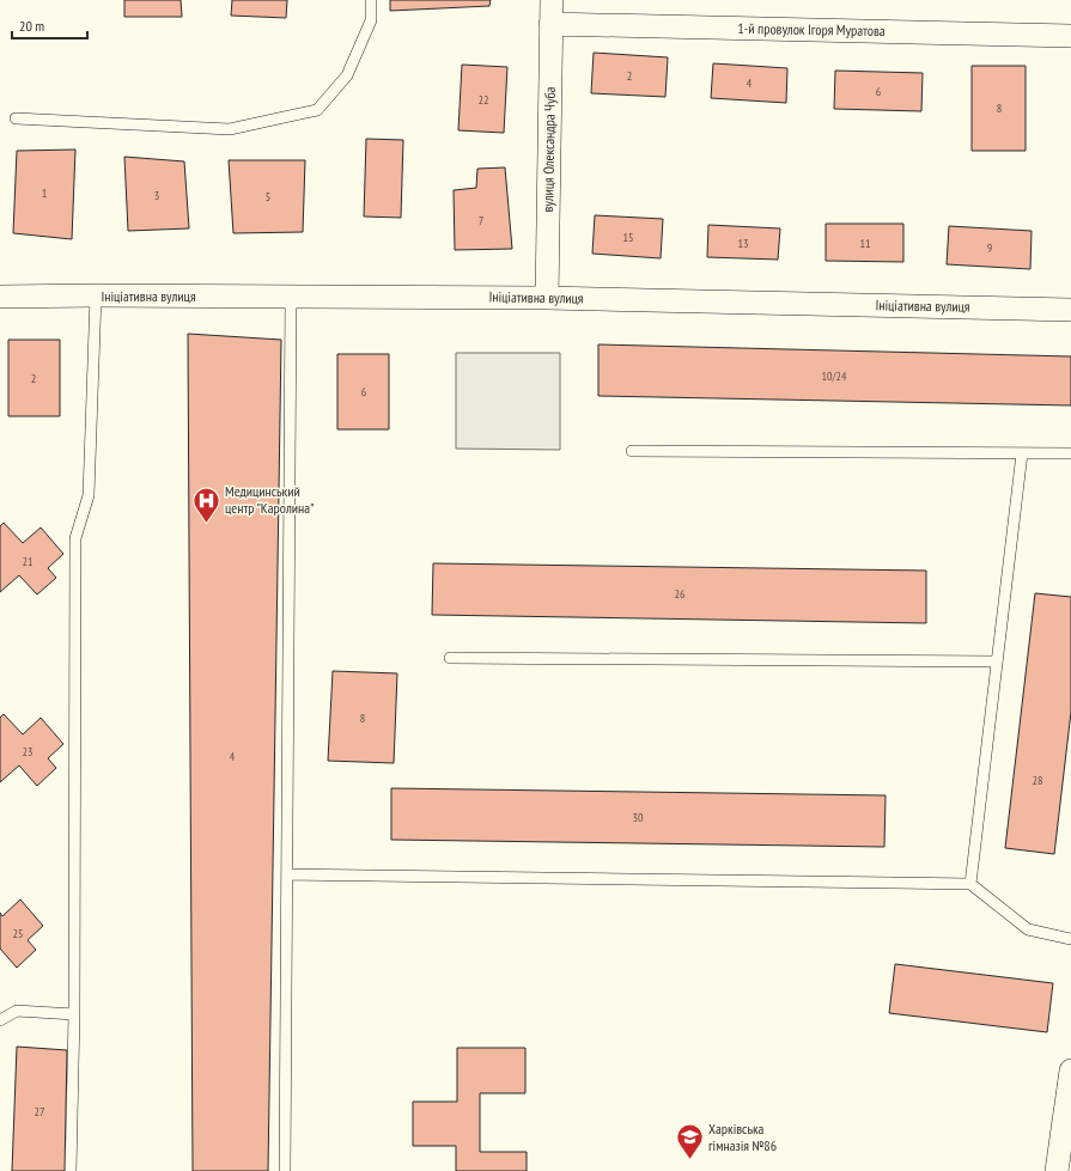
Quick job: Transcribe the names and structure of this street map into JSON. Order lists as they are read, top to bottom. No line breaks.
{"streets":{"street":["1-й провулок Ігоря Муратова","вулиця Олександра Чуба","Ініціативна вулиця"]},"crossings":[["1-й провулок Ігоря Муратова","вулиця Олександра Чуба"],["вулиця Олександра Чуба","Ініціативна вулиця"]],"places":{"hospital":["Медицинський центр \"Каролина\""],"school or university":["Харківська гімназія №86"]},"house_numbers":["2","4","6","22","8","1","3","5","7","15","13","11","9","10/24","2","6","21","26","8","23","4","28","30","25","27"],"scale_bar":"20 m"}
